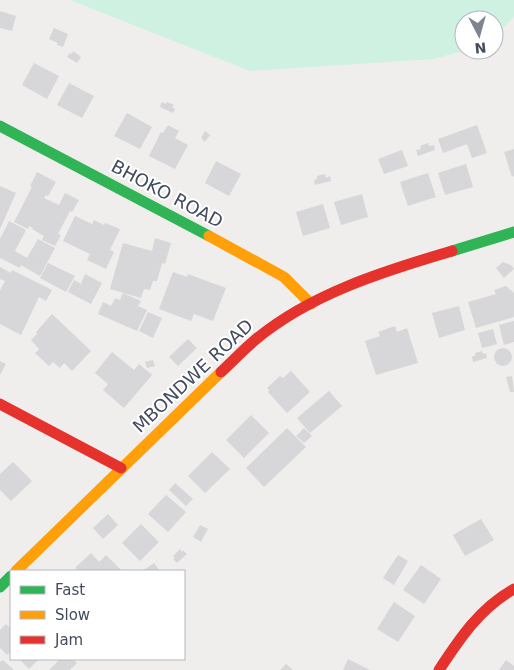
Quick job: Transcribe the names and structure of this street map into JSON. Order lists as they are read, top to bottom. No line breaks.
{"streets":{"street":["BHOKO ROAD","MBONDWE ROAD"]},"crossings":[["BHOKO ROAD","MBONDWE ROAD"]],"legend":["Fast","Slow","Jam"],"north":"bottom"}
